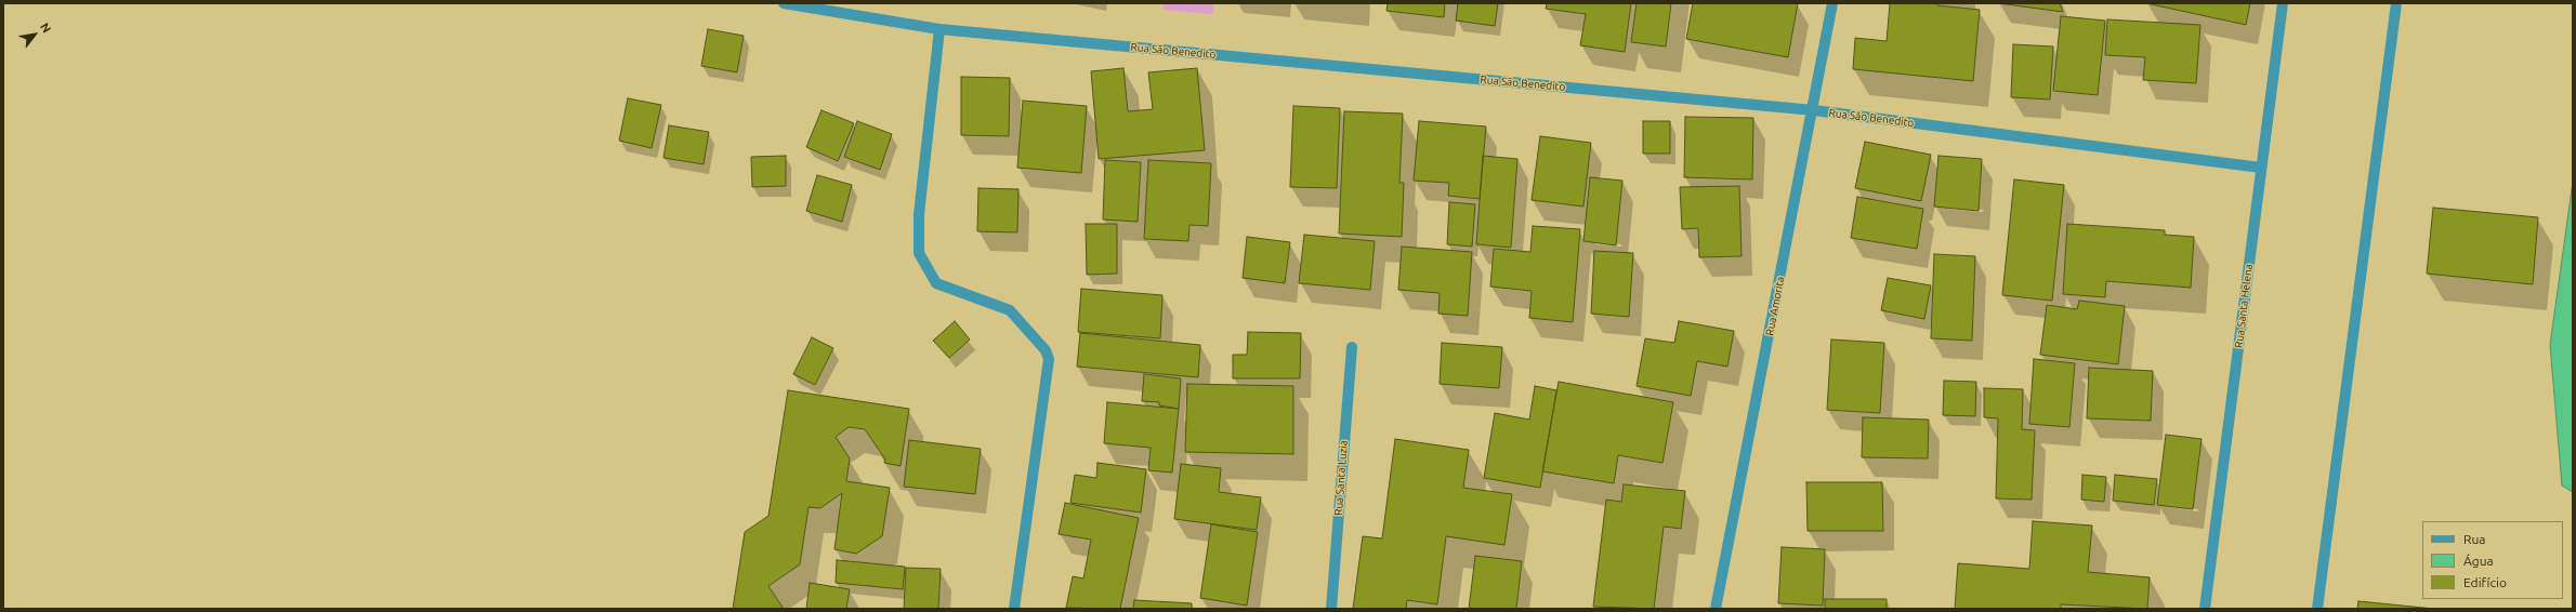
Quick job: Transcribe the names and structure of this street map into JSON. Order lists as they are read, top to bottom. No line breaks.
{"streets":{"street":["Rua São Benedito","Rua Amorita","Rua Santa Helena","Rua Santa Luzia"]},"crossings":[["Rua São Benedito","Rua Amorita"],["Rua São Benedito","Rua Santa Helena"]],"legend":["Rua","Água","Edifício"],"north":"top right"}
